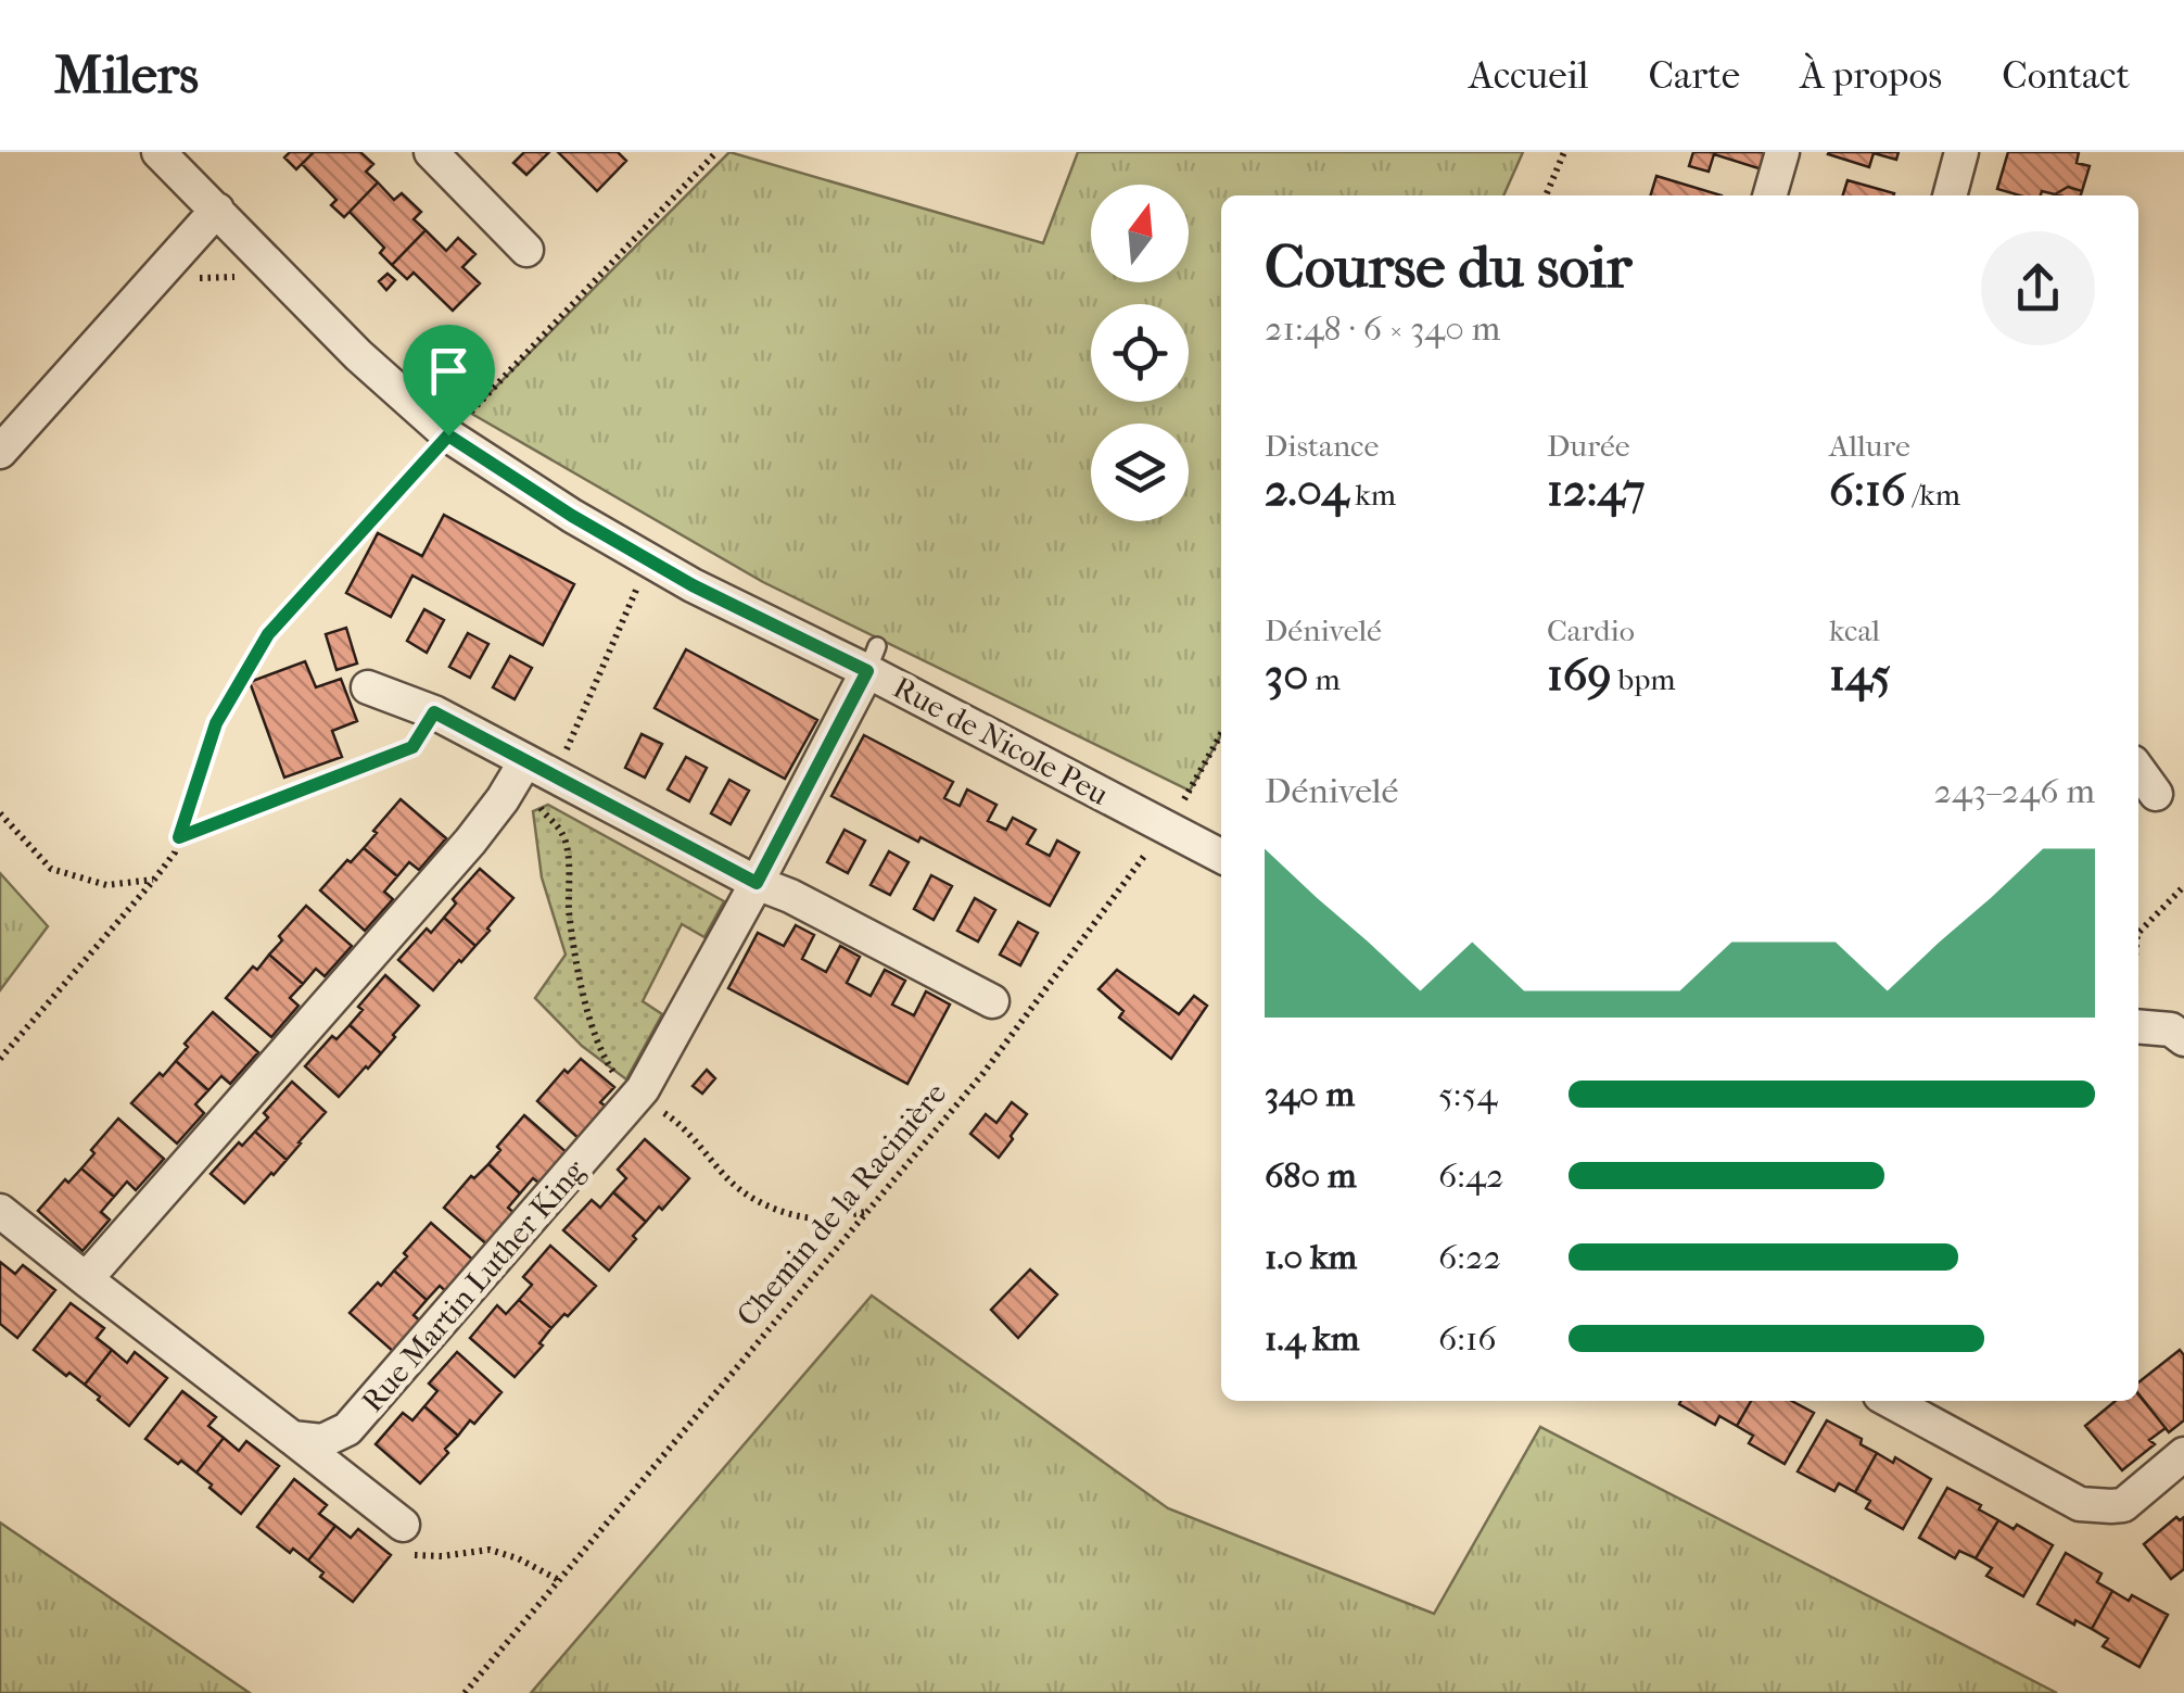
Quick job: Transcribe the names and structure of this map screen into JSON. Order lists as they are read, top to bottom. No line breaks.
{"streets":{"street":["Rue de Nicole Peu","Rue Martin Luther King"],"path":["Chemin de la Racinière"]},"crossings":[["Rue de Nicole Peu","Chemin de la Racinière"],["Rue de Nicole Peu","Rue Martin Luther King"]],"north":"top","page":{"header":"Milers","nav":["Accueil","Carte","À propos","Contact"],"heading":["Course du soir","21:48 · 6 × 340 m"],"stats":[["Distance","2.04 km"],["Durée","12:47"],["Allure","6:16 /km"],["Dénivelé","30 m"],["Cardio","169 bpm"],["kcal","145"]],"chart":["Dénivelé","243–246 m"],"list":[{"name":"340 m","note":"5:54"},{"name":"680 m","note":"6:42"},{"name":"1.0 km","note":"6:22"},{"name":"1.4 km","note":"6:16"}]}}
